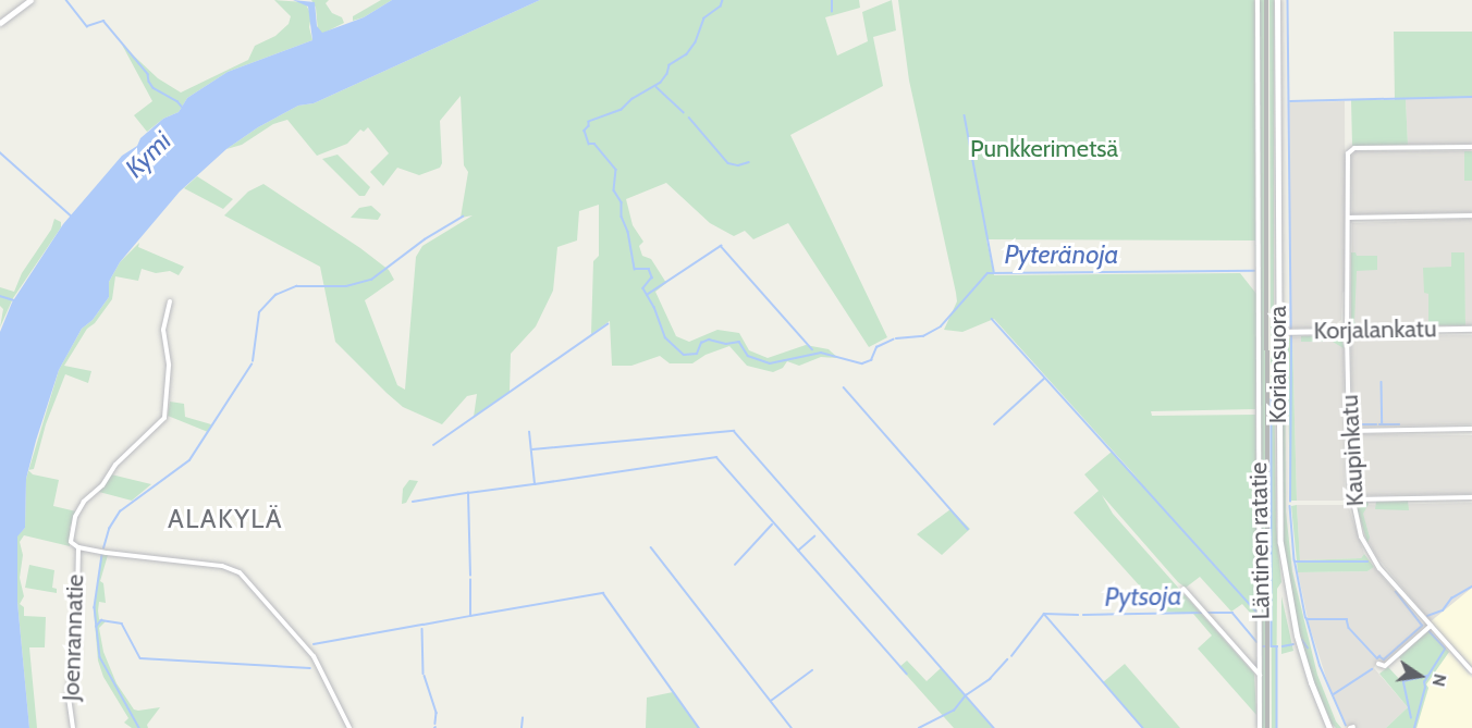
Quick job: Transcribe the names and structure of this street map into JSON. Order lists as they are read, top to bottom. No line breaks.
{"streets":{"main road":["Korjalankatu","Koriansuora"],"street":["Kaupinkatu","Läntinen ratatie","Joenrannatie"]},"crossings":[["Korjalankatu","Koriansuora"],["Korjalankatu","Kaupinkatu"]],"districts":["ALAKYLÄ"],"water":["Kymi","Pyteränoja","Pytsoja"],"parks":["Punkkerimetsä"],"north":"right"}
